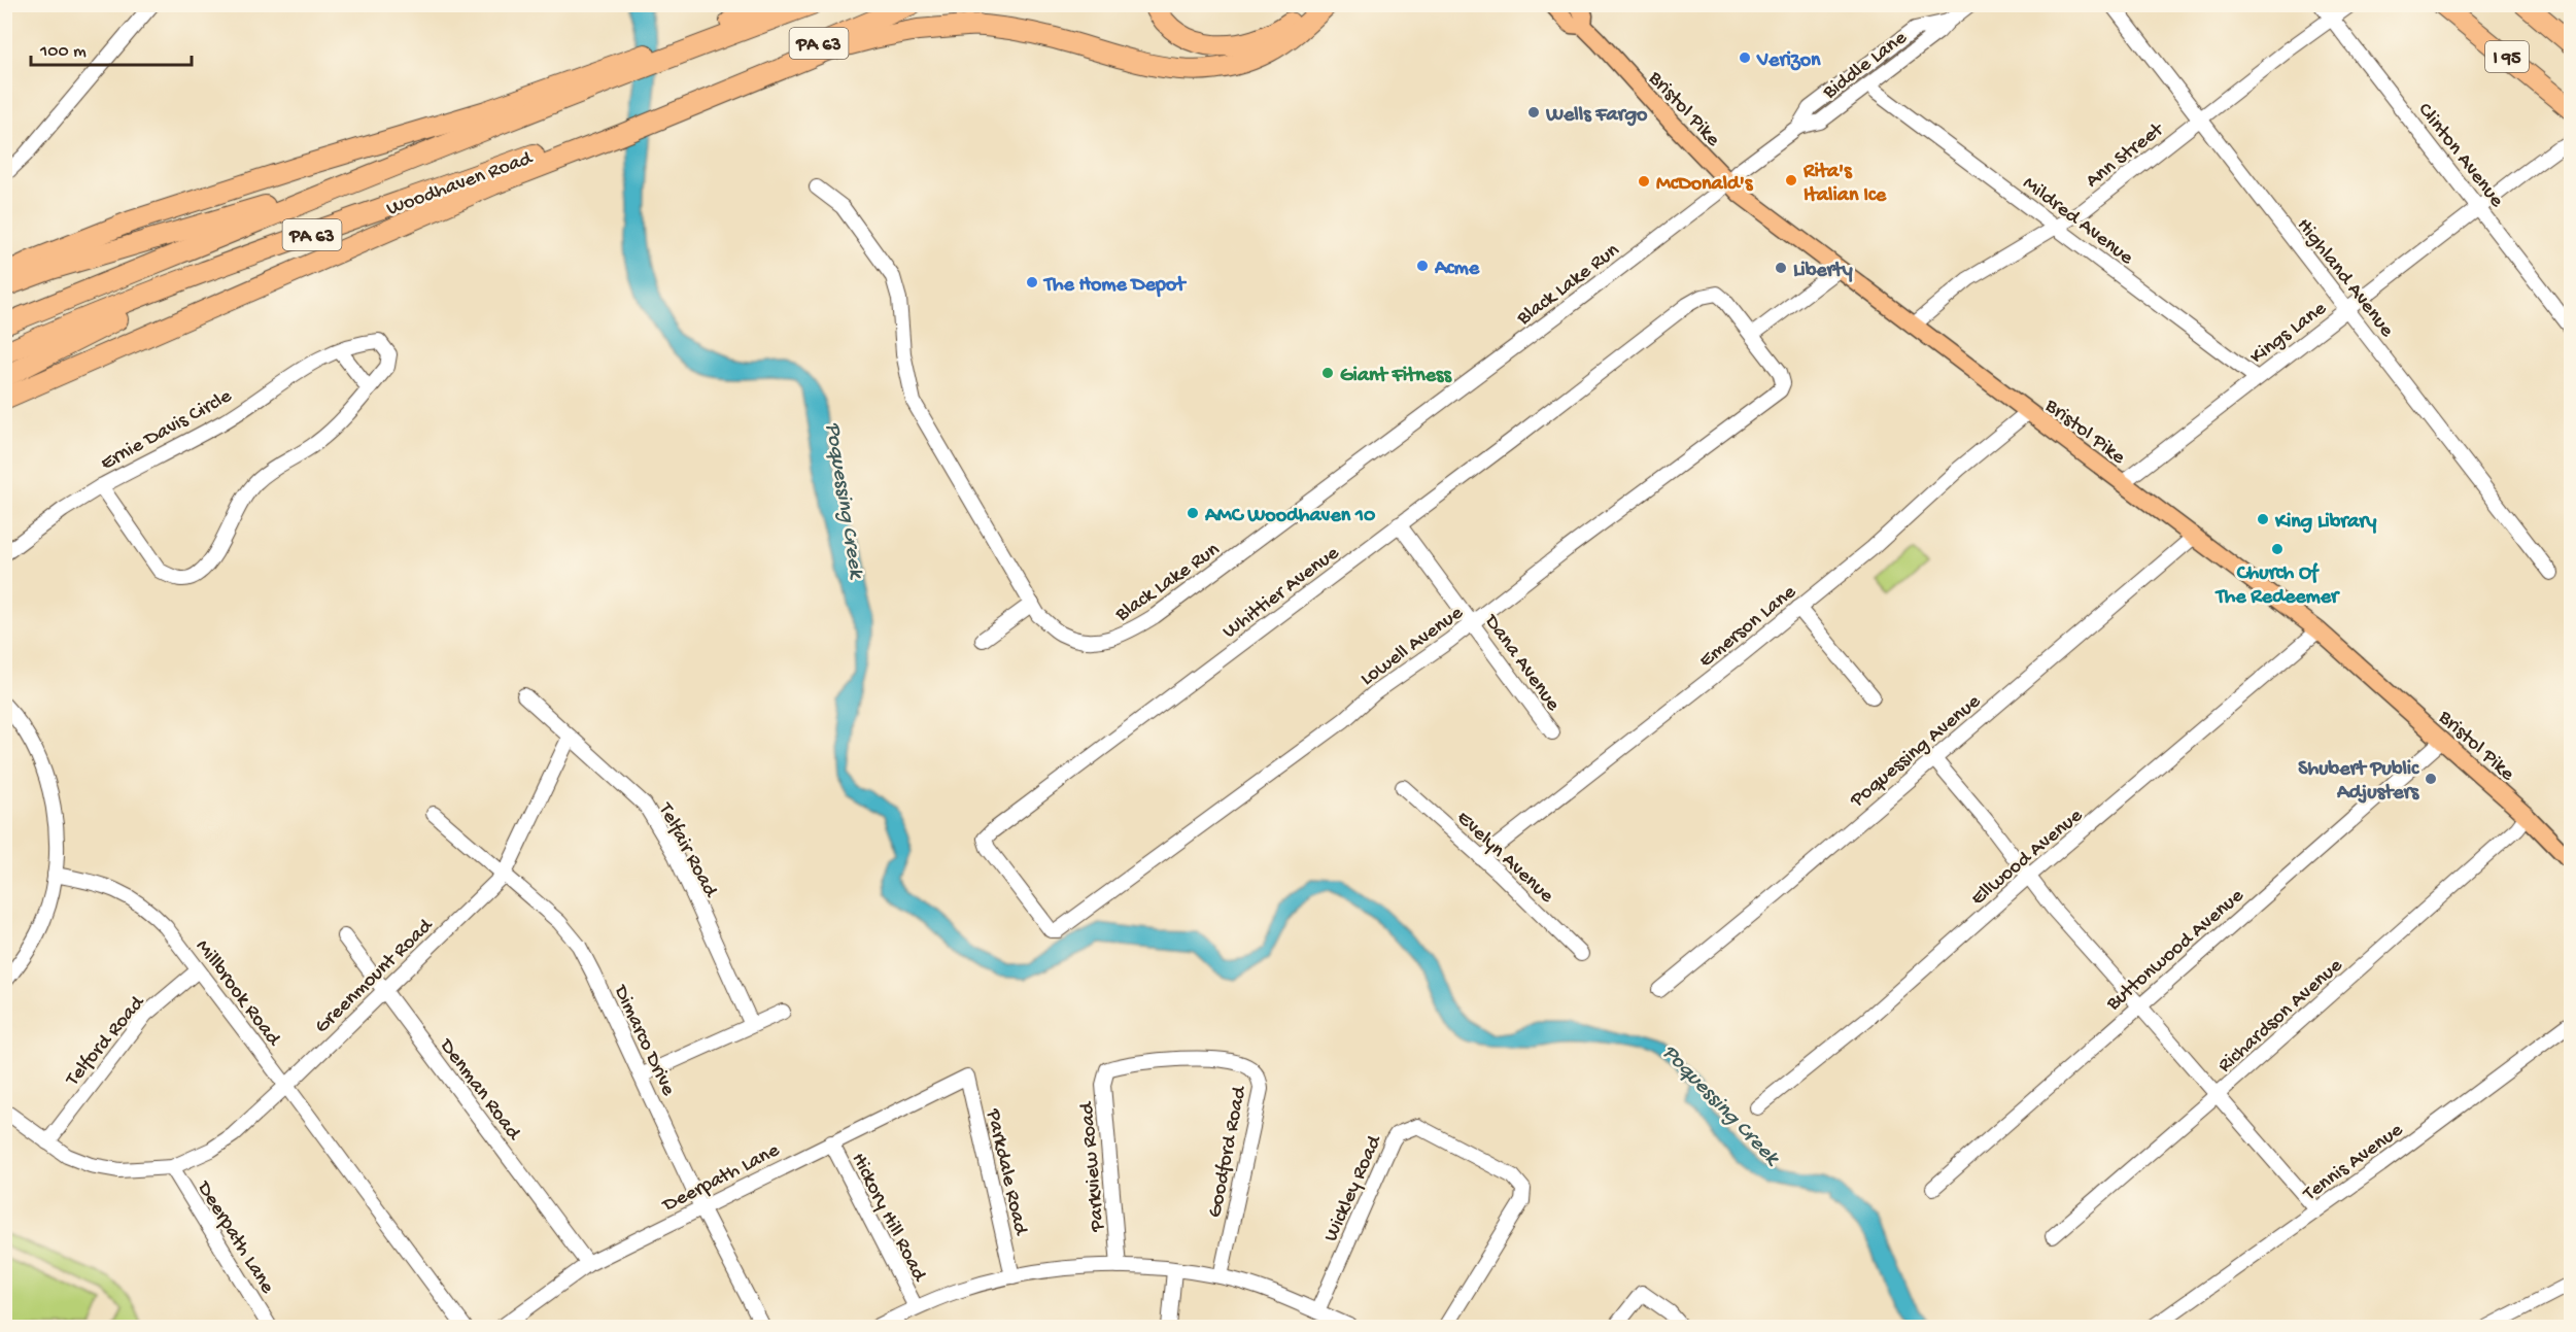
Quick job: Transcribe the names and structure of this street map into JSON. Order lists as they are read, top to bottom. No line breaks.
{"streets":{"highway":["PA 63","I 95","Woodhaven Road"],"main road":["Bristol Pike"],"street":["Biddle Lane","Ann Street","Clinton Avenue","Mildred Avenue","Highland Avenue","Black Lake Run","Kings Lane","Ernie Davis Circle","Whittier Avenue","Emerson Lane","Lowell Avenue","Dana Avenue","Poquessing Avenue","Telfair Road","Evelyn Avenue","Ellwood Avenue","Buttonwood Avenue","Greenmount Road","Millbrook Road","Richardson Avenue","Telford Road","Dimarco Drive","Denman Road","Goodford Road","Tennis Avenue","Parkview Road","Parkdale Road","Deerpath Lane","Wickley Road","Hickory Hill Road"]},"crossings":[["Biddle Lane","Bristol Pike"],["Biddle Lane","Black Lake Run"],["Bristol Pike","Ann Street"],["Bristol Pike","Black Lake Run"],["Bristol Pike","Kings Lane"],["Bristol Pike","Emerson Lane"],["Bristol Pike","Poquessing Avenue"],["Bristol Pike","Ellwood Avenue"],["Bristol Pike","Buttonwood Avenue"],["Bristol Pike","Richardson Avenue"],["Ann Street","Clinton Avenue"],["Ann Street","Mildred Avenue"],["Ann Street","Highland Avenue"],["Clinton Avenue","Kings Lane"],["Mildred Avenue","Kings Lane"],["Highland Avenue","Kings Lane"],["Whittier Avenue","Lowell Avenue"],["Whittier Avenue","Dana Avenue"],["Emerson Lane","Evelyn Avenue"],["Lowell Avenue","Dana Avenue"],["Telfair Road","Greenmount Road"],["Greenmount Road","Millbrook Road"],["Greenmount Road","Telford Road"],["Greenmount Road","Dimarco Drive"],["Greenmount Road","Denman Road"],["Greenmount Road","Deerpath Lane"],["Millbrook Road","Telford Road"],["Dimarco Drive","Deerpath Lane"],["Denman Road","Deerpath Lane"],["Goodford Road","Parkview Road"],["Parkdale Road","Deerpath Lane"],["Deerpath Lane","Hickory Hill Road"]],"water":["Poquessing Creek"],"places":["Verizon","Wells Fargo","Rita's Italian Ice","McDonald's","Acme","Liberty","The Home Depot","Giant Fitness","AMC Woodhaven 10","King Library","Church Of The Redeemer","Shubert Public Adjusters"],"scale_bar":"100 m"}
